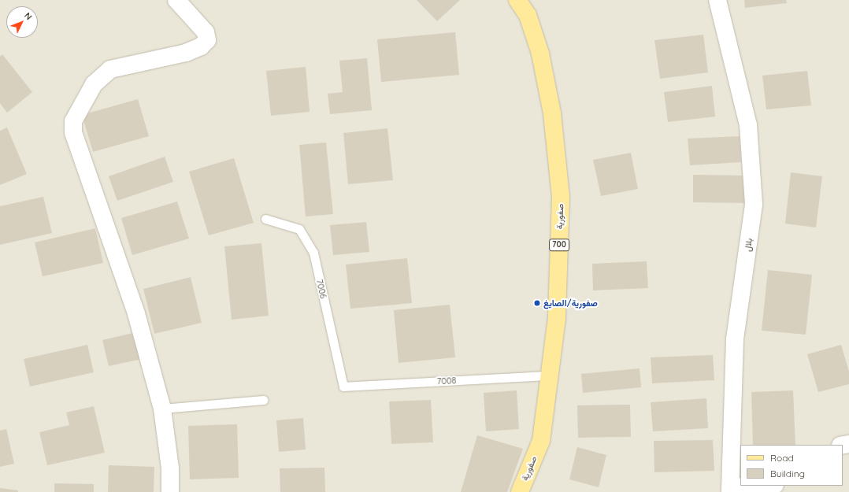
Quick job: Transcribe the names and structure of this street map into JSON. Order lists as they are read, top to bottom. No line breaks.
{"streets":{"main road":["صفورية","700"],"street":["بلال"],"lane":["7006","7008"]},"crossings":[["صفورية","7008"],["7006","7008"]],"places":["صفورية/الصايغ"],"legend":["Road","Building"],"north":"top right"}
